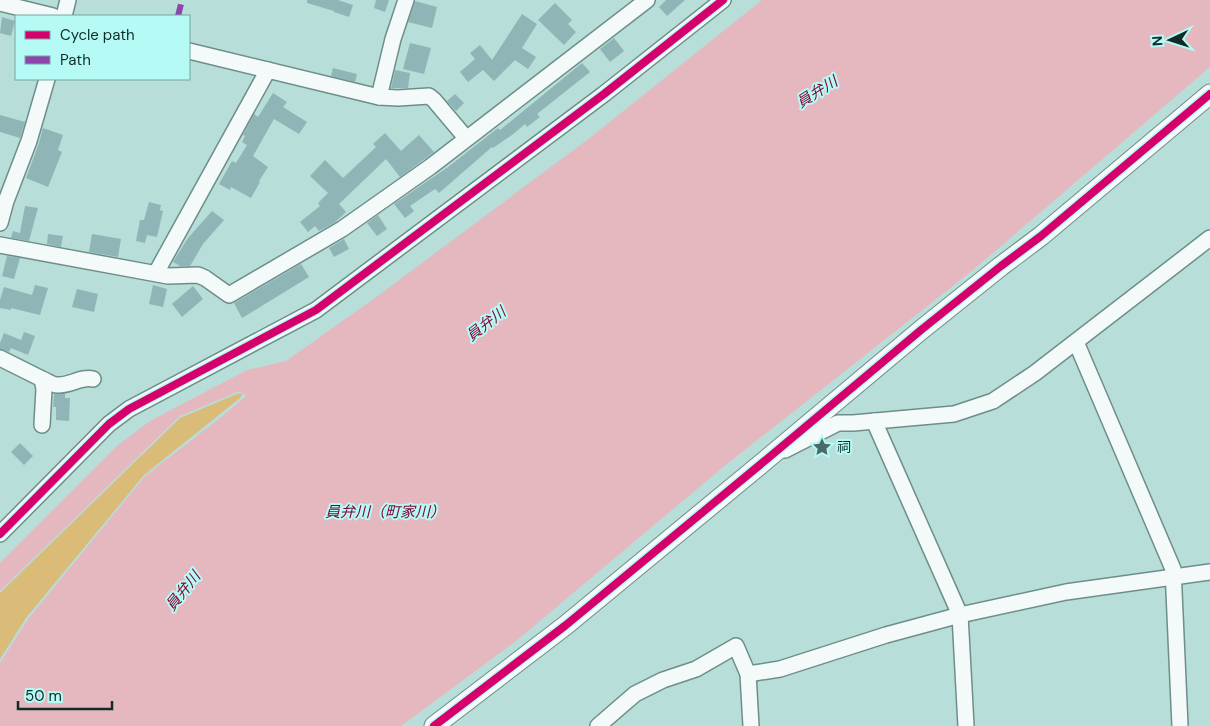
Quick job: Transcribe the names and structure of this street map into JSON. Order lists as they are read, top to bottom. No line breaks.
{"water":["員弁川","員弁川（町家川）"],"places":{"place":["祠"]},"legend":["Cycle path","Path"],"scale_bar":"50 m","north":"left"}
